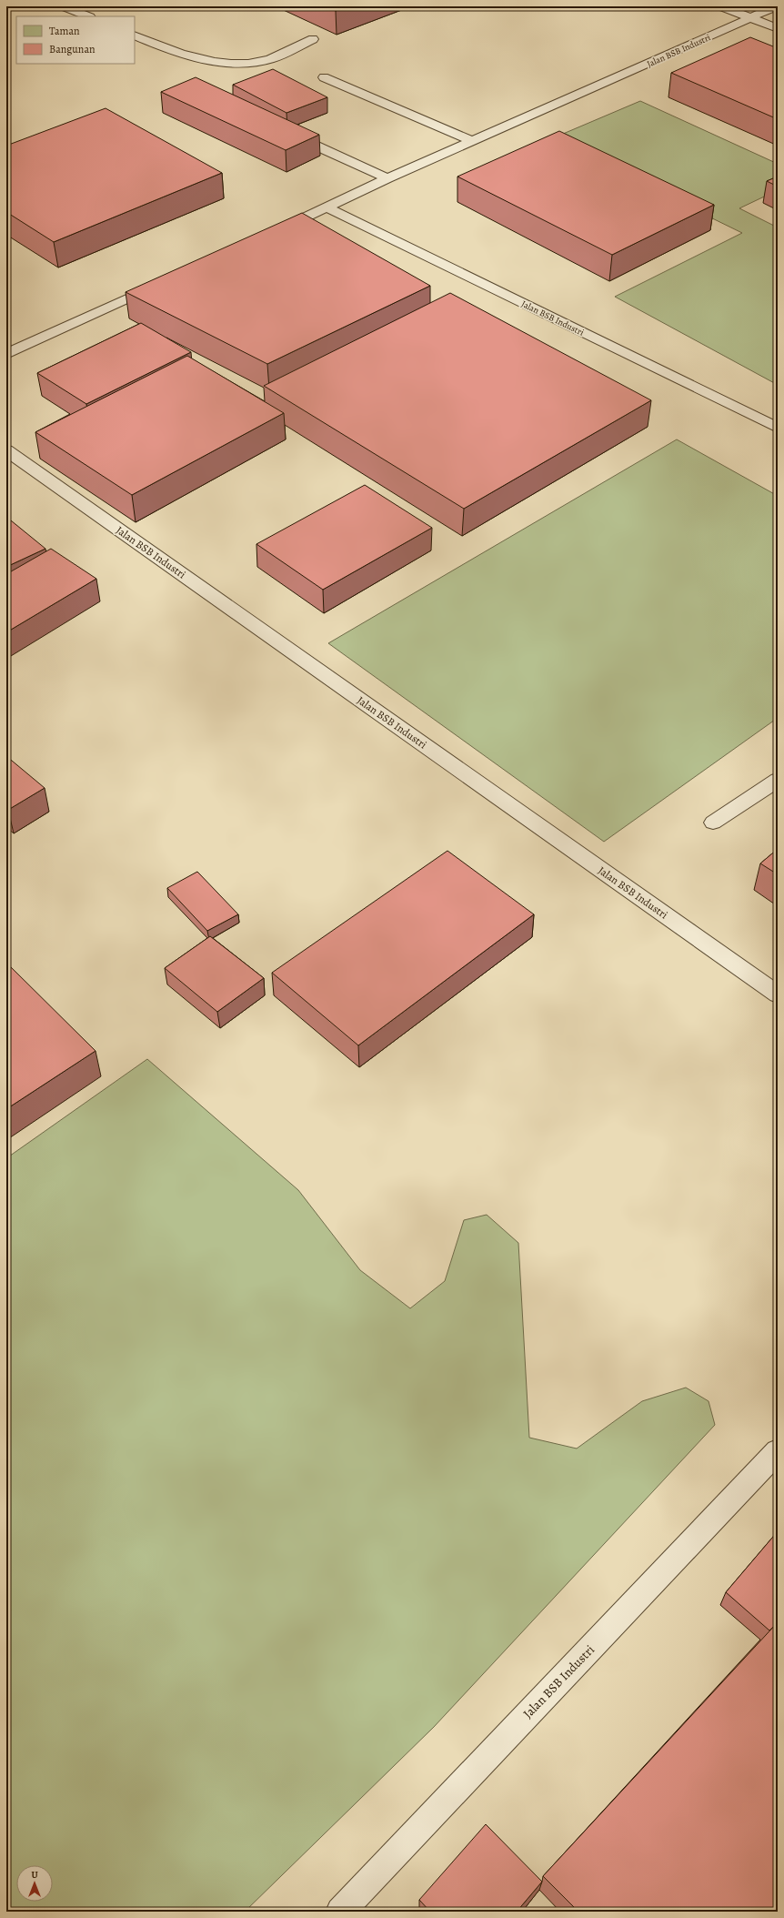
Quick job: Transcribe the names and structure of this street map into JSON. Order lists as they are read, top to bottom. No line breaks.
{"streets":{"lane":["Jalan BSB Industri"]},"legend":["Taman","Bangunan"],"north":"top"}
